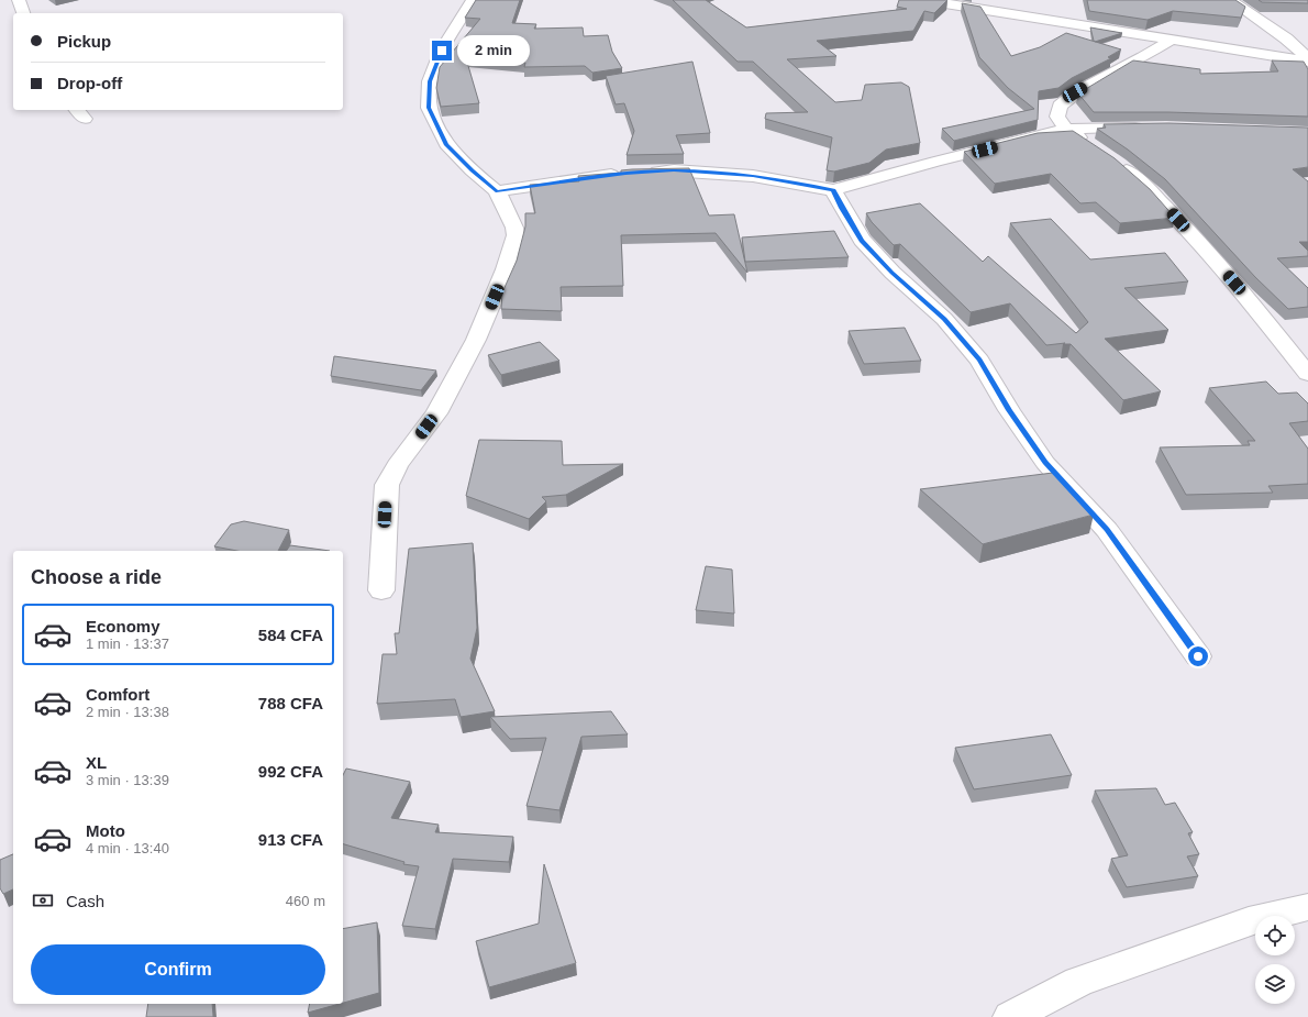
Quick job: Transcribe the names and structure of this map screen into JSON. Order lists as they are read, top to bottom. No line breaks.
{"page":{"banner":["Pickup","Drop-off"],"bubble":"2 min","heading":"Choose a ride","list":[{"name":"Economy","note":"1 min · 13:37","value":"584 CFA"},{"name":"Comfort","note":"2 min · 13:38","value":"788 CFA"},{"name":"XL","note":"3 min · 13:39","value":"992 CFA"},{"name":"Moto","note":"4 min · 13:40","value":"913 CFA"}],"pay":["Cash","460 m"],"buttons":"Confirm"}}
